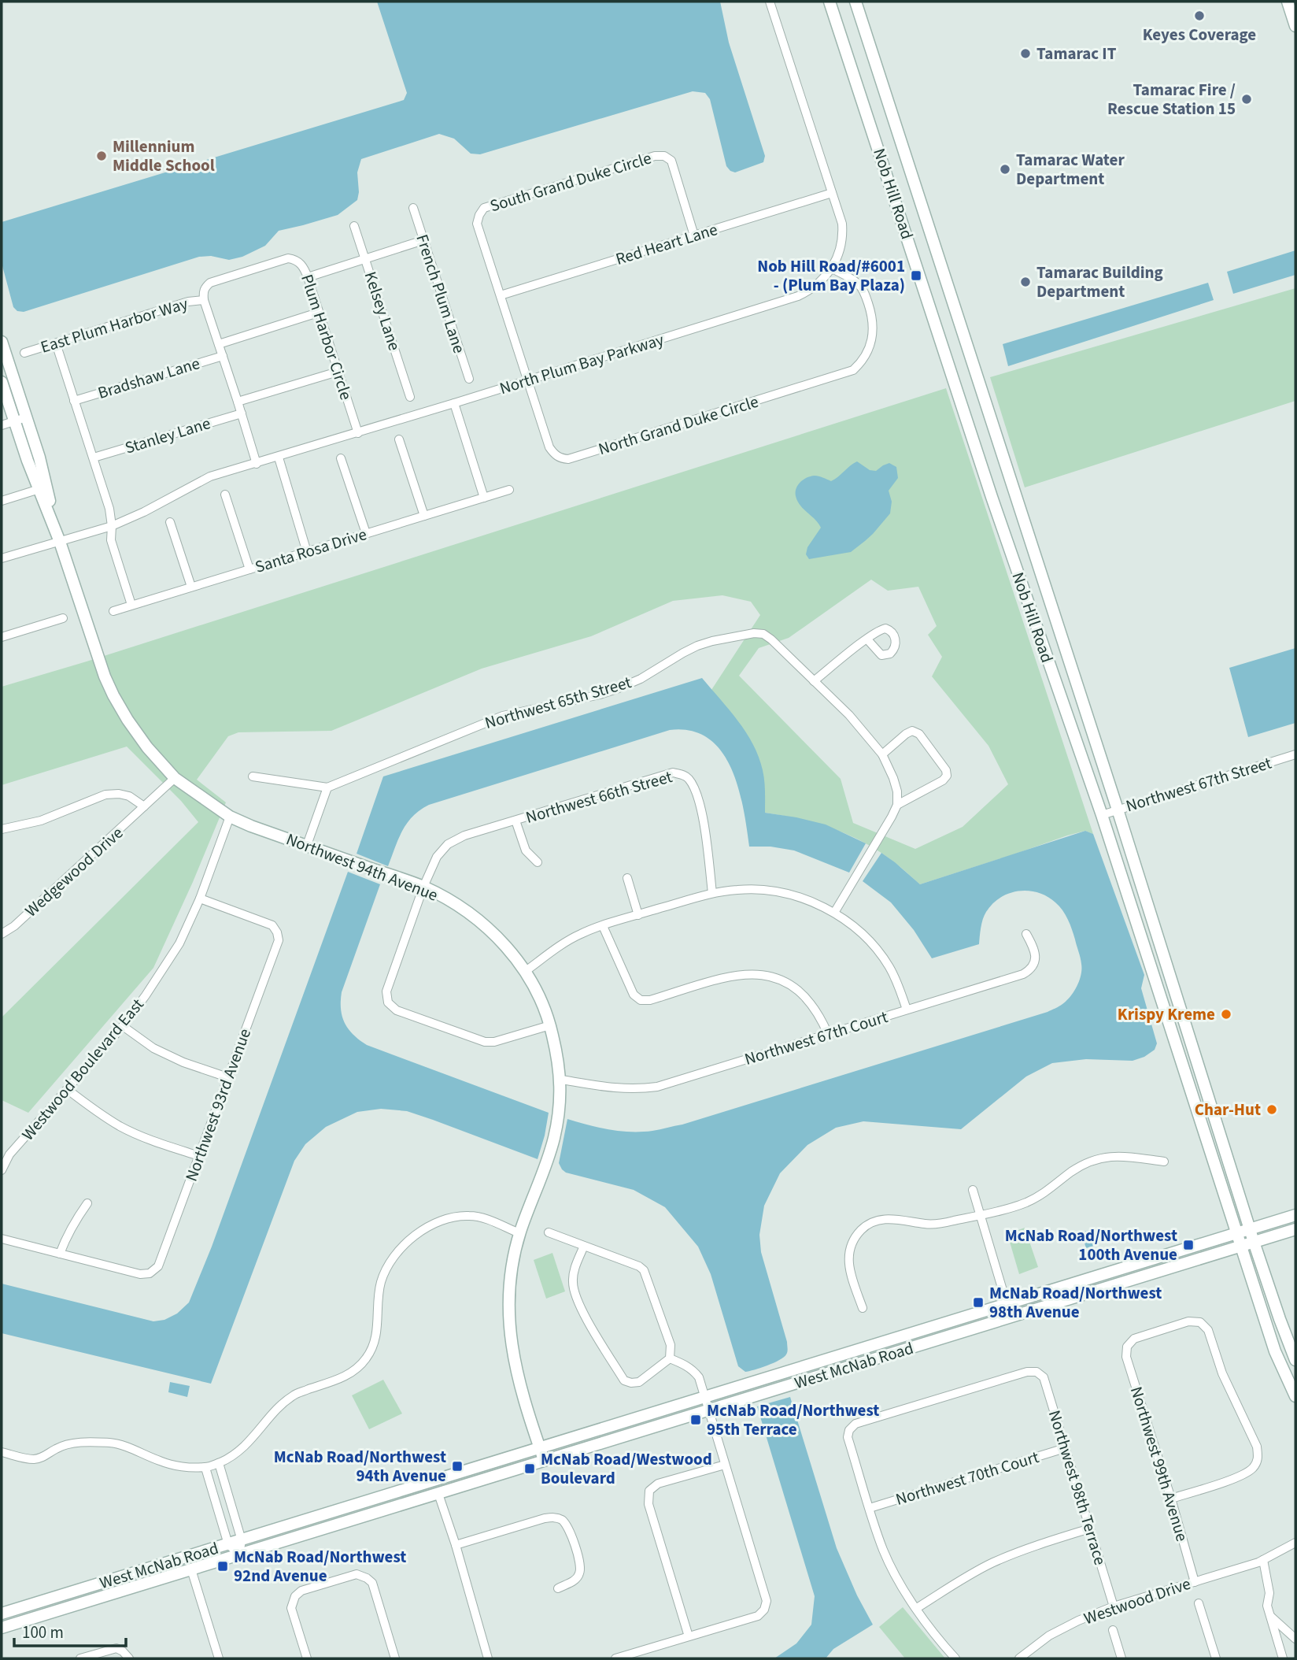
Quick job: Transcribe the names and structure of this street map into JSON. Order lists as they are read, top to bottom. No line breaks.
{"streets":{"main road":["Nob Hill Road","Northwest 94th Avenue","West McNab Road"],"street":["South Grand Duke Circle","Red Heart Lane","French Plum Lane","Kelsey Lane","East Plum Harbor Way","Plum Harbor Circle","North Plum Bay Parkway","Bradshaw Lane","North Grand Duke Circle","Stanley Lane","Santa Rosa Drive","Northwest 65th Street","Northwest 67th Street","Northwest 66th Street","Wedgewood Drive","Northwest 67th Court","Westwood Boulevard East","Northwest 93rd Avenue","Northwest 99th Avenue","Northwest 70th Court","Northwest 98th Terrace","Westwood Drive"]},"crossings":[["South Grand Duke Circle","Red Heart Lane"],["South Grand Duke Circle","North Plum Bay Parkway"],["South Grand Duke Circle","North Grand Duke Circle"],["Nob Hill Road","Northwest 67th Street"],["Nob Hill Road","West McNab Road"],["Red Heart Lane","North Plum Bay Parkway"],["East Plum Harbor Way","Plum Harbor Circle"],["Plum Harbor Circle","North Plum Bay Parkway"],["North Plum Bay Parkway","North Grand Duke Circle"],["North Plum Bay Parkway","Northwest 94th Avenue"],["Northwest 66th Street","Northwest 94th Avenue"],["Northwest 94th Avenue","Wedgewood Drive"],["Northwest 94th Avenue","Northwest 67th Court"],["Northwest 94th Avenue","Westwood Boulevard East"],["Northwest 94th Avenue","West McNab Road"],["Westwood Boulevard East","Northwest 93rd Avenue"],["Northwest 99th Avenue","Westwood Drive"],["Northwest 70th Court","Northwest 98th Terrace"],["Northwest 98th Terrace","Westwood Drive"]],"places":{"other":["Keyes Coverage","Tamarac IT","Tamarac Fire / Rescue Station 15","Millennium Middle School","Tamarac Water Department","Tamarac Building Department","Krispy Kreme","Char-Hut"],"transit":["Nob Hill Road/#6001 - (Plum Bay Plaza)","McNab Road/Northwest 100th Avenue","McNab Road/Northwest 98th Avenue","McNab Road/Northwest 95th Terrace","McNab Road/Northwest 94th Avenue","McNab Road/Westwood Boulevard","McNab Road/Northwest 92nd Avenue"]},"scale_bar":"100 m"}
